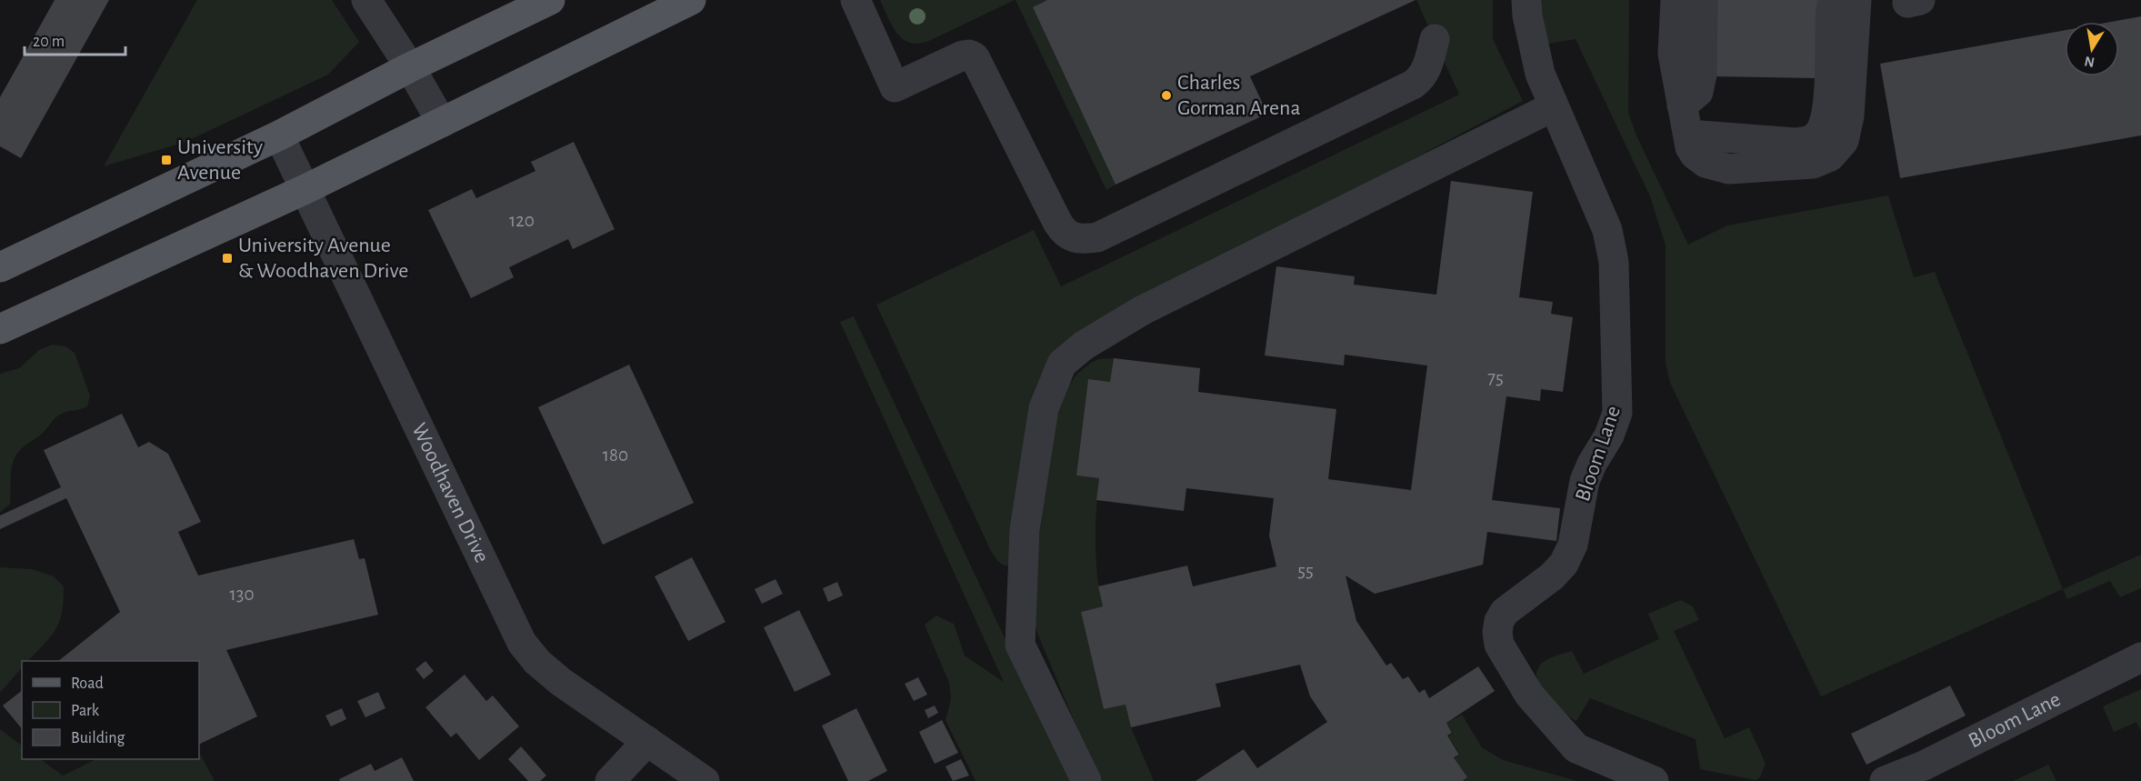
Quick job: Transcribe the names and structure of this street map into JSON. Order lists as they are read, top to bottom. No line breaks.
{"streets":{"street":["Bloom Lane","Woodhaven Drive"]},"places":{"other":["Charles Gorman Arena"],"transit":["University Avenue","University Avenue & Woodhaven Drive"]},"house_numbers":["120","75","180","55","130"],"legend":["Road","Park","Building"],"scale_bar":"20 m","north":"bottom"}
